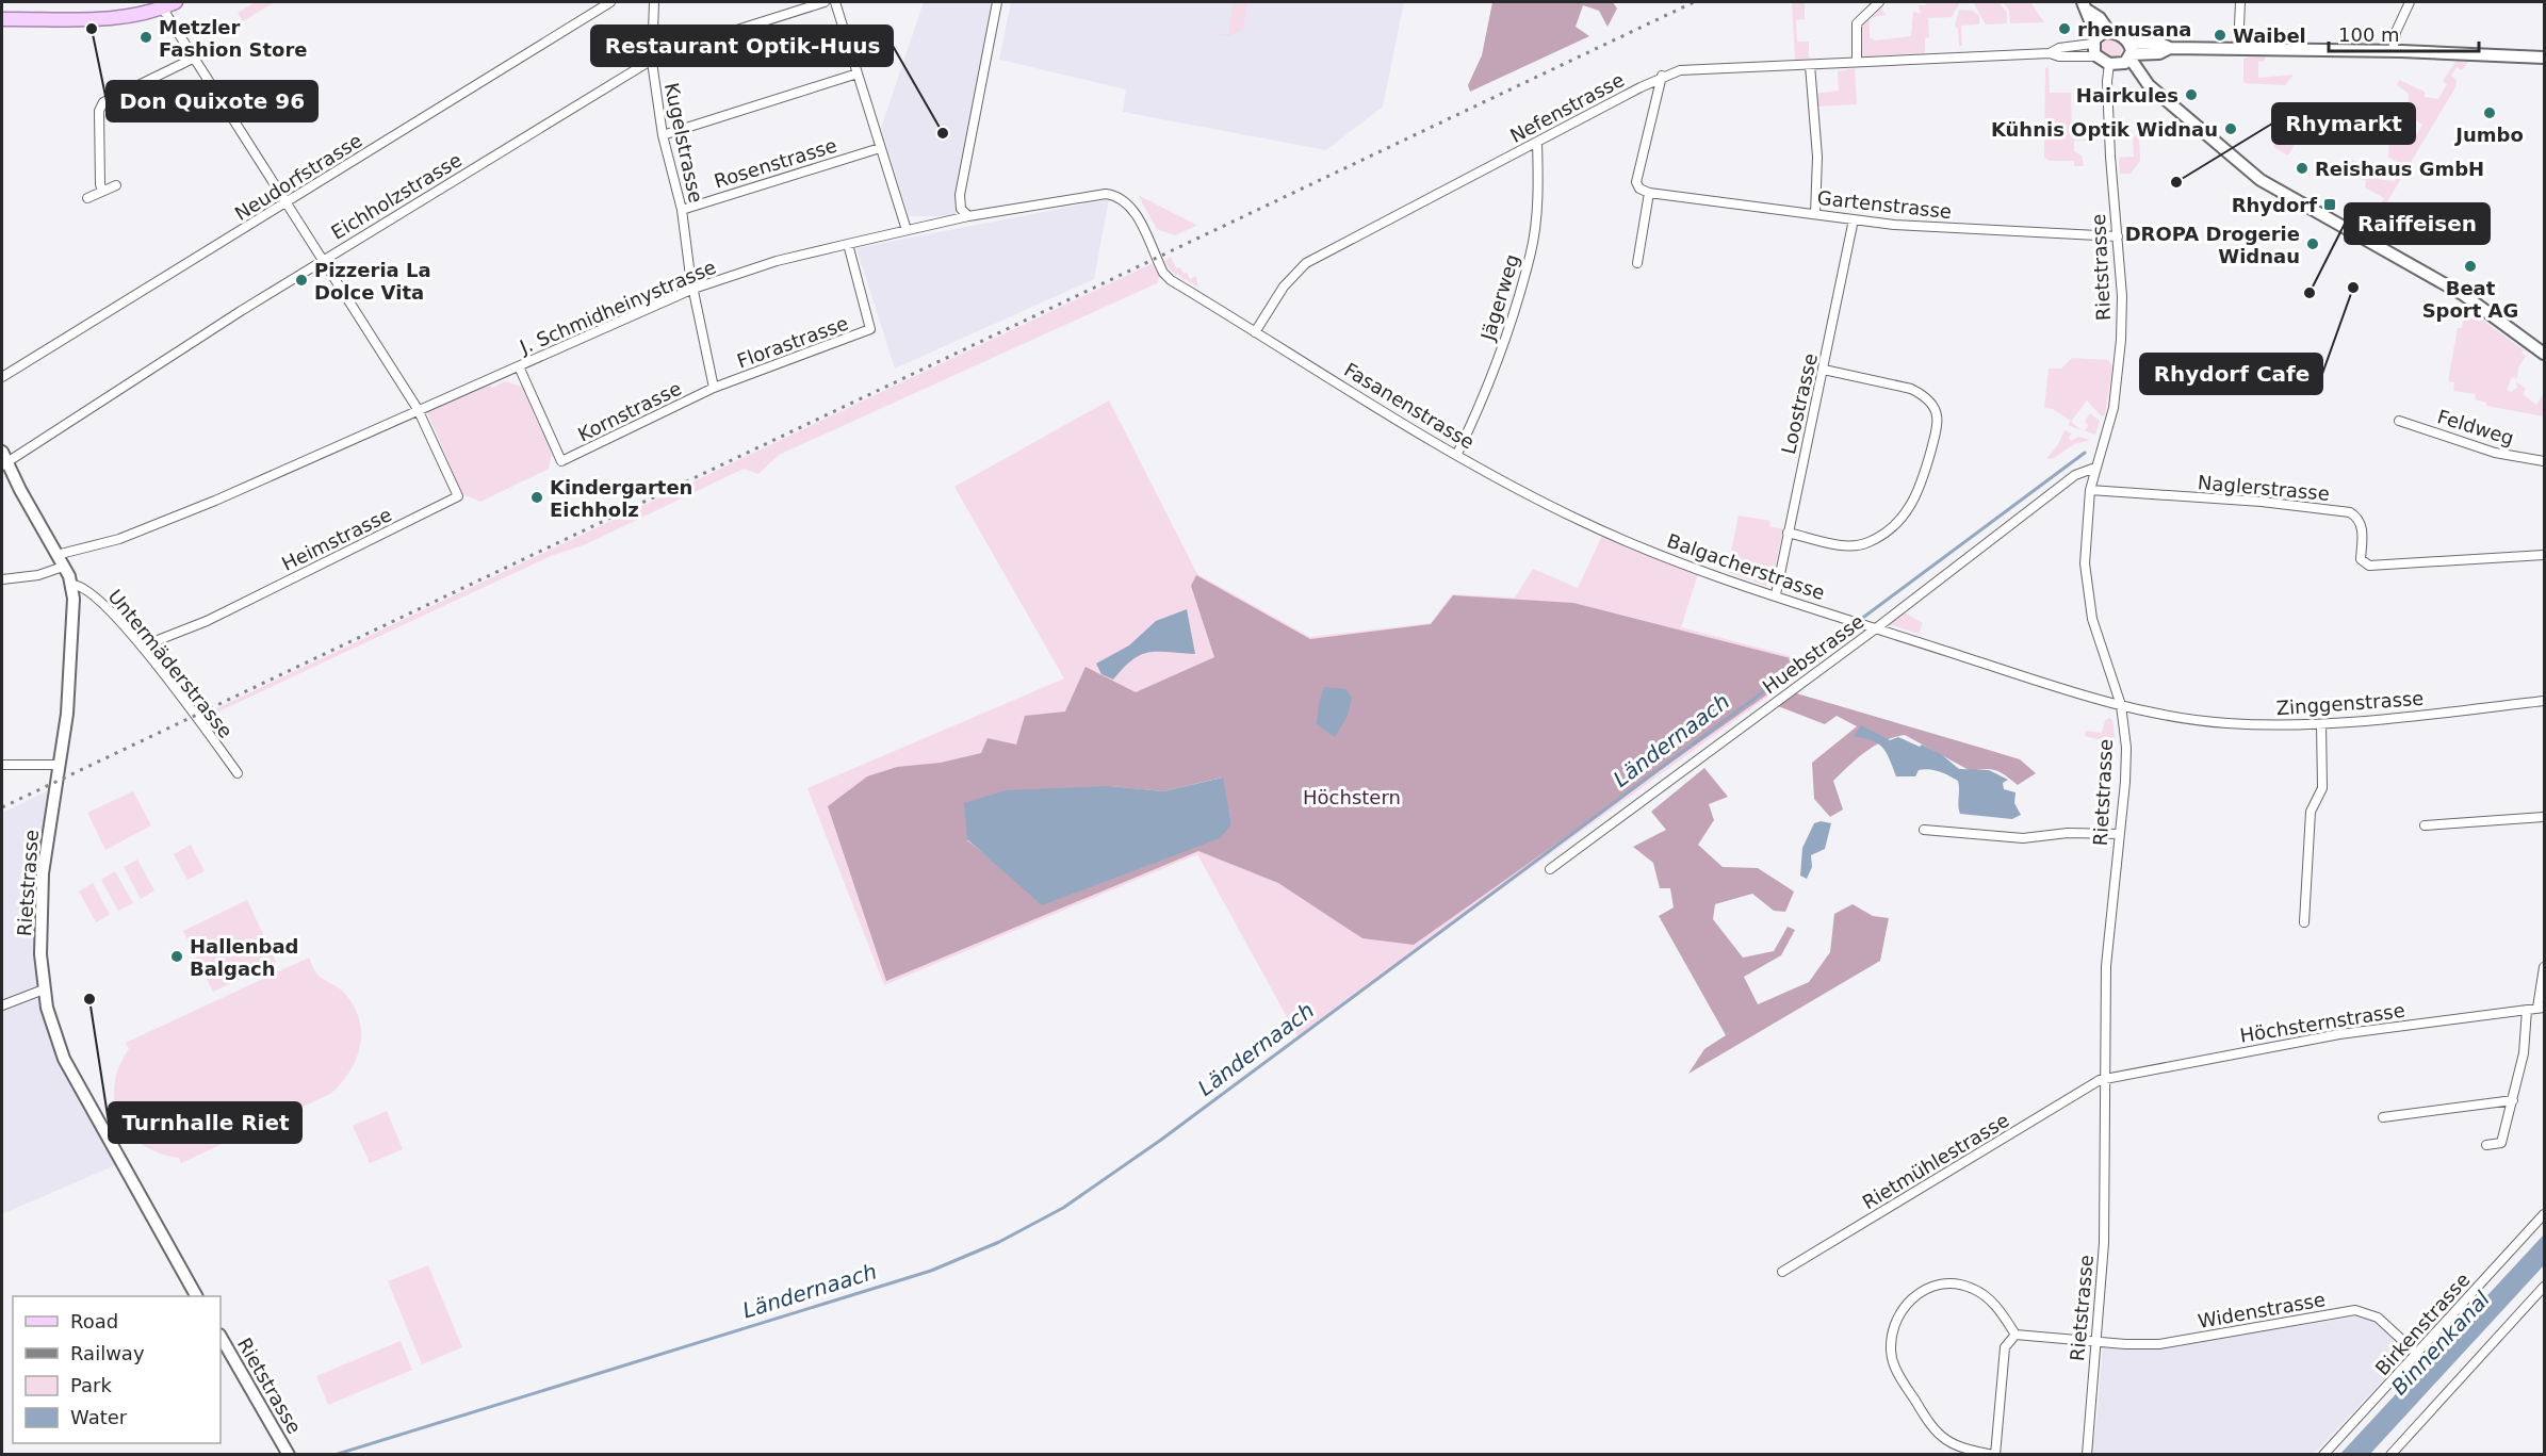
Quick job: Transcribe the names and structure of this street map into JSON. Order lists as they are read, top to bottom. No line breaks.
{"streets":{"street":["Nefenstrasse","Kugelstrasse","Rosenstrasse","Neudorfstrasse","Eichholzstrasse","Gartenstrasse","Rietstrasse","Jägerweg","J. Schmidheinystrasse","Florastrasse","Loostrasse","Fasanenstrasse","Kornstrasse","Feldweg","Naglerstrasse","Heimstrasse","Balgacherstrasse","Huebstrasse","Untermäderstrasse","Zinggenstrasse","Höchsternstrasse","Rietmühlestrasse","Widenstrasse","Birkenstrasse"]},"crossings":[["Nefenstrasse","Jägerweg"],["Nefenstrasse","J. Schmidheinystrasse"],["Nefenstrasse","Fasanenstrasse"],["Kugelstrasse","Rosenstrasse"],["Kugelstrasse","Eichholzstrasse"],["Kugelstrasse","J. Schmidheinystrasse"],["Eichholzstrasse","Rietstrasse"],["Gartenstrasse","Rietstrasse"],["Gartenstrasse","Loostrasse"],["Rietstrasse","J. Schmidheinystrasse"],["Rietstrasse","Naglerstrasse"],["Rietstrasse","Balgacherstrasse"],["Rietstrasse","Huebstrasse"],["Rietstrasse","Untermäderstrasse"],["Rietstrasse","Zinggenstrasse"],["Rietstrasse","Höchsternstrasse"],["Rietstrasse","Rietmühlestrasse"],["Rietstrasse","Widenstrasse"],["Jägerweg","Fasanenstrasse"],["J. Schmidheinystrasse","Florastrasse"],["J. Schmidheinystrasse","Fasanenstrasse"],["J. Schmidheinystrasse","Kornstrasse"],["J. Schmidheinystrasse","Heimstrasse"],["Florastrasse","Kornstrasse"],["Loostrasse","Balgacherstrasse"],["Fasanenstrasse","Balgacherstrasse"],["Heimstrasse","Untermäderstrasse"],["Balgacherstrasse","Huebstrasse"],["Balgacherstrasse","Zinggenstrasse"],["Höchsternstrasse","Rietmühlestrasse"],["Widenstrasse","Birkenstrasse"]],"water":["Ländernaach","Binnenkanal"],"parks":["Höchstern"],"places":{"other":["Don Quixote 96","rhenusana","Waibel","Metzler Fashion Store","Hairkules","Jumbo","Kühnis Optik Widnau","Restaurant Optik-Huus","Reishaus GmbH","Rhymarkt","DROPA Drogerie Widnau","Beat Sport AG","Pizzeria La Dolce Vita","Rhydorf Cafe","Raiffeisen","Kindergarten Eichholz","Hallenbad Balgach","Turnhalle Riet"],"transit":["Rhydorf"]},"legend":["Road","Railway","Park","Water"],"scale_bar":"100 m"}
